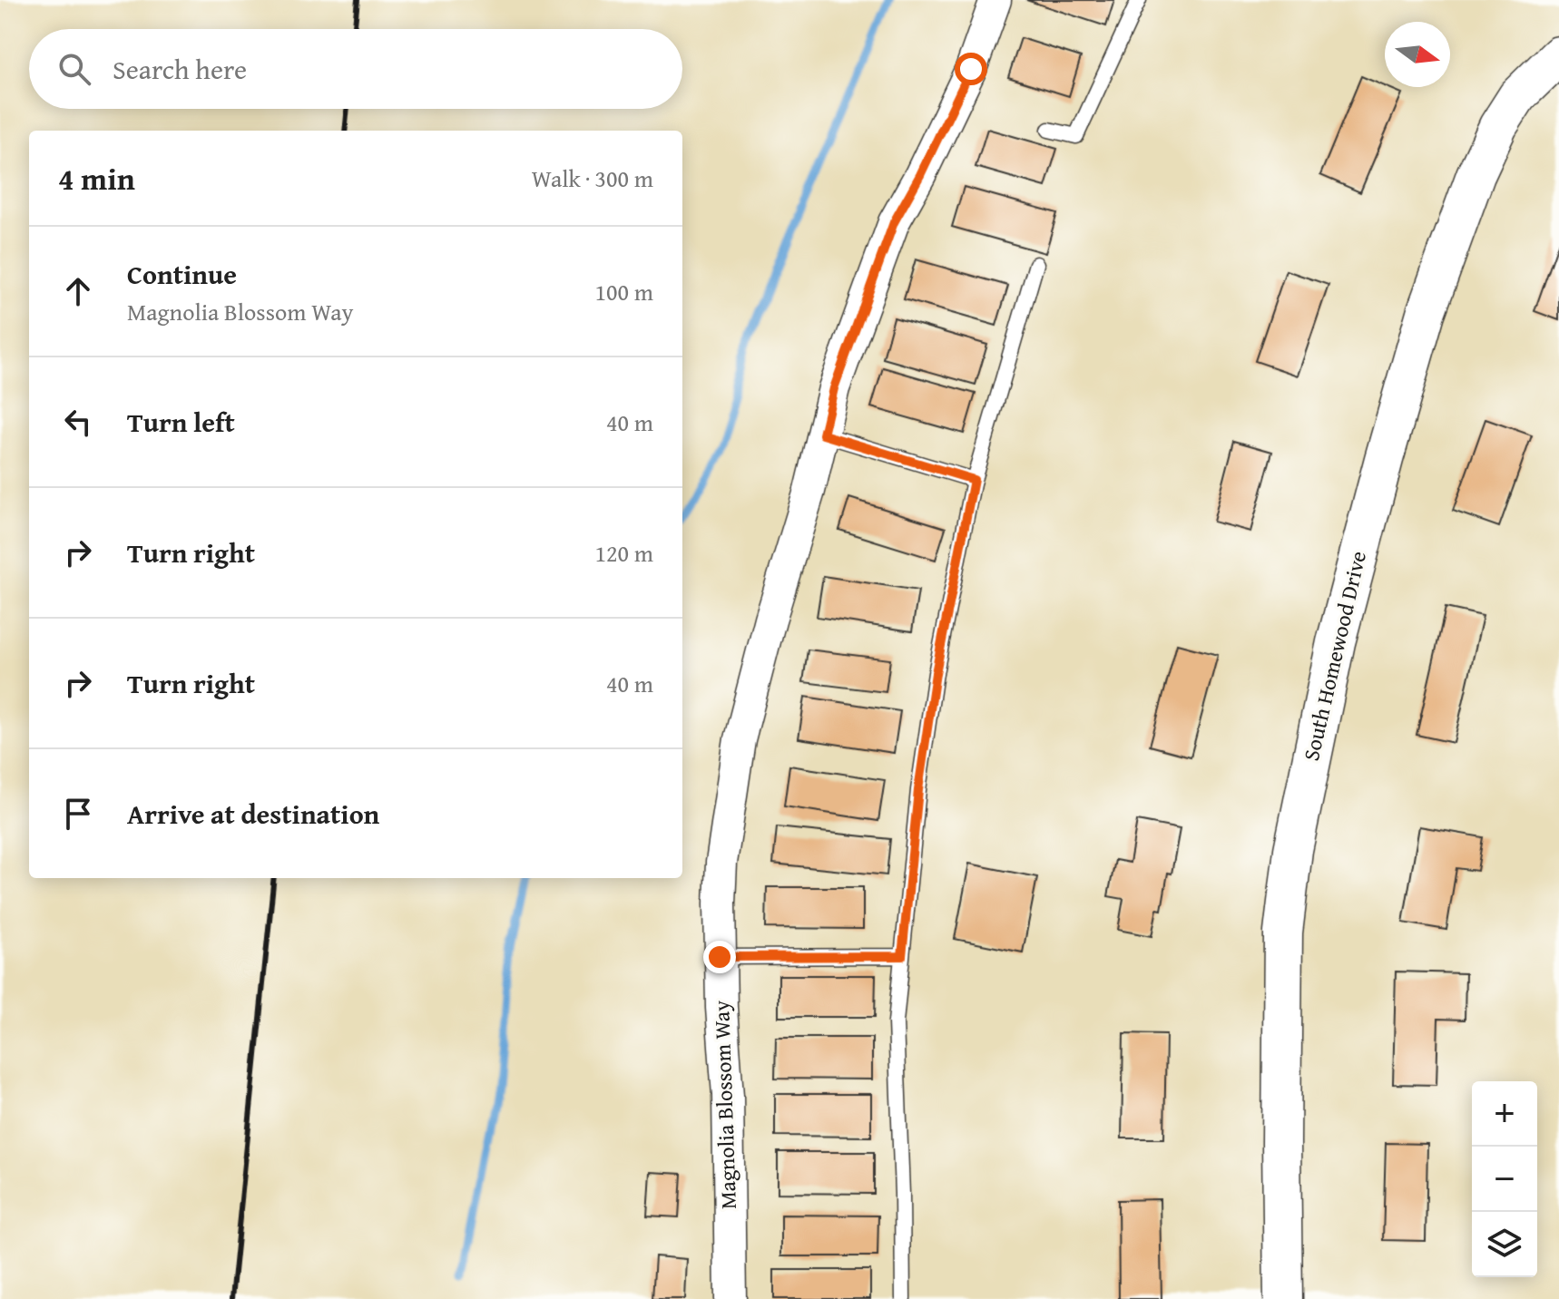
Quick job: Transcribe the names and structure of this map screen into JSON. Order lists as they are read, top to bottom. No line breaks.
{"streets":{"street":["South Homewood Drive","Magnolia Blossom Way"]},"north":"right","page":{"search":"Search here","heading":["4 min","Walk · 300 m"],"list":[["Continue","Magnolia Blossom Way","100 m"],["Turn left","40 m"],["Turn right","120 m"],["Turn right","40 m"],"Arrive at destination"],"map_buttons":["+","−"]}}
